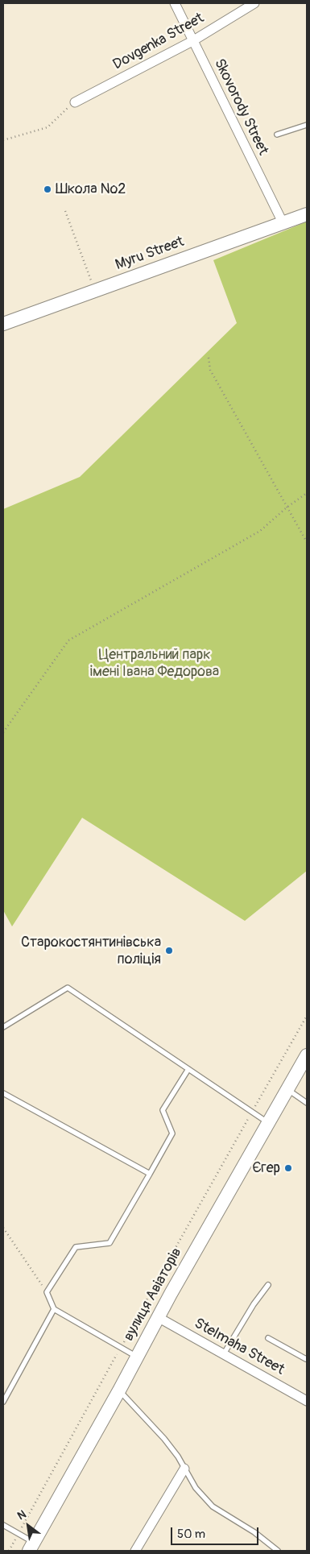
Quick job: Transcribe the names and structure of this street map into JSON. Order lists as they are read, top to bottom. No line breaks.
{"streets":{"street":["Dovgenka Street","Skovorody Street","Myru Street","вулиця Авіаторів","Stelmaha Street"]},"crossings":[["Dovgenka Street","Skovorody Street"],["Skovorody Street","Myru Street"],["вулиця Авіаторів","Stelmaha Street"]],"parks":["Центральний парк імені Івана Федорова"],"places":["Школа №2","Старокостянтинівська поліція","Єгер"],"scale_bar":"50 m","north":"top left"}
